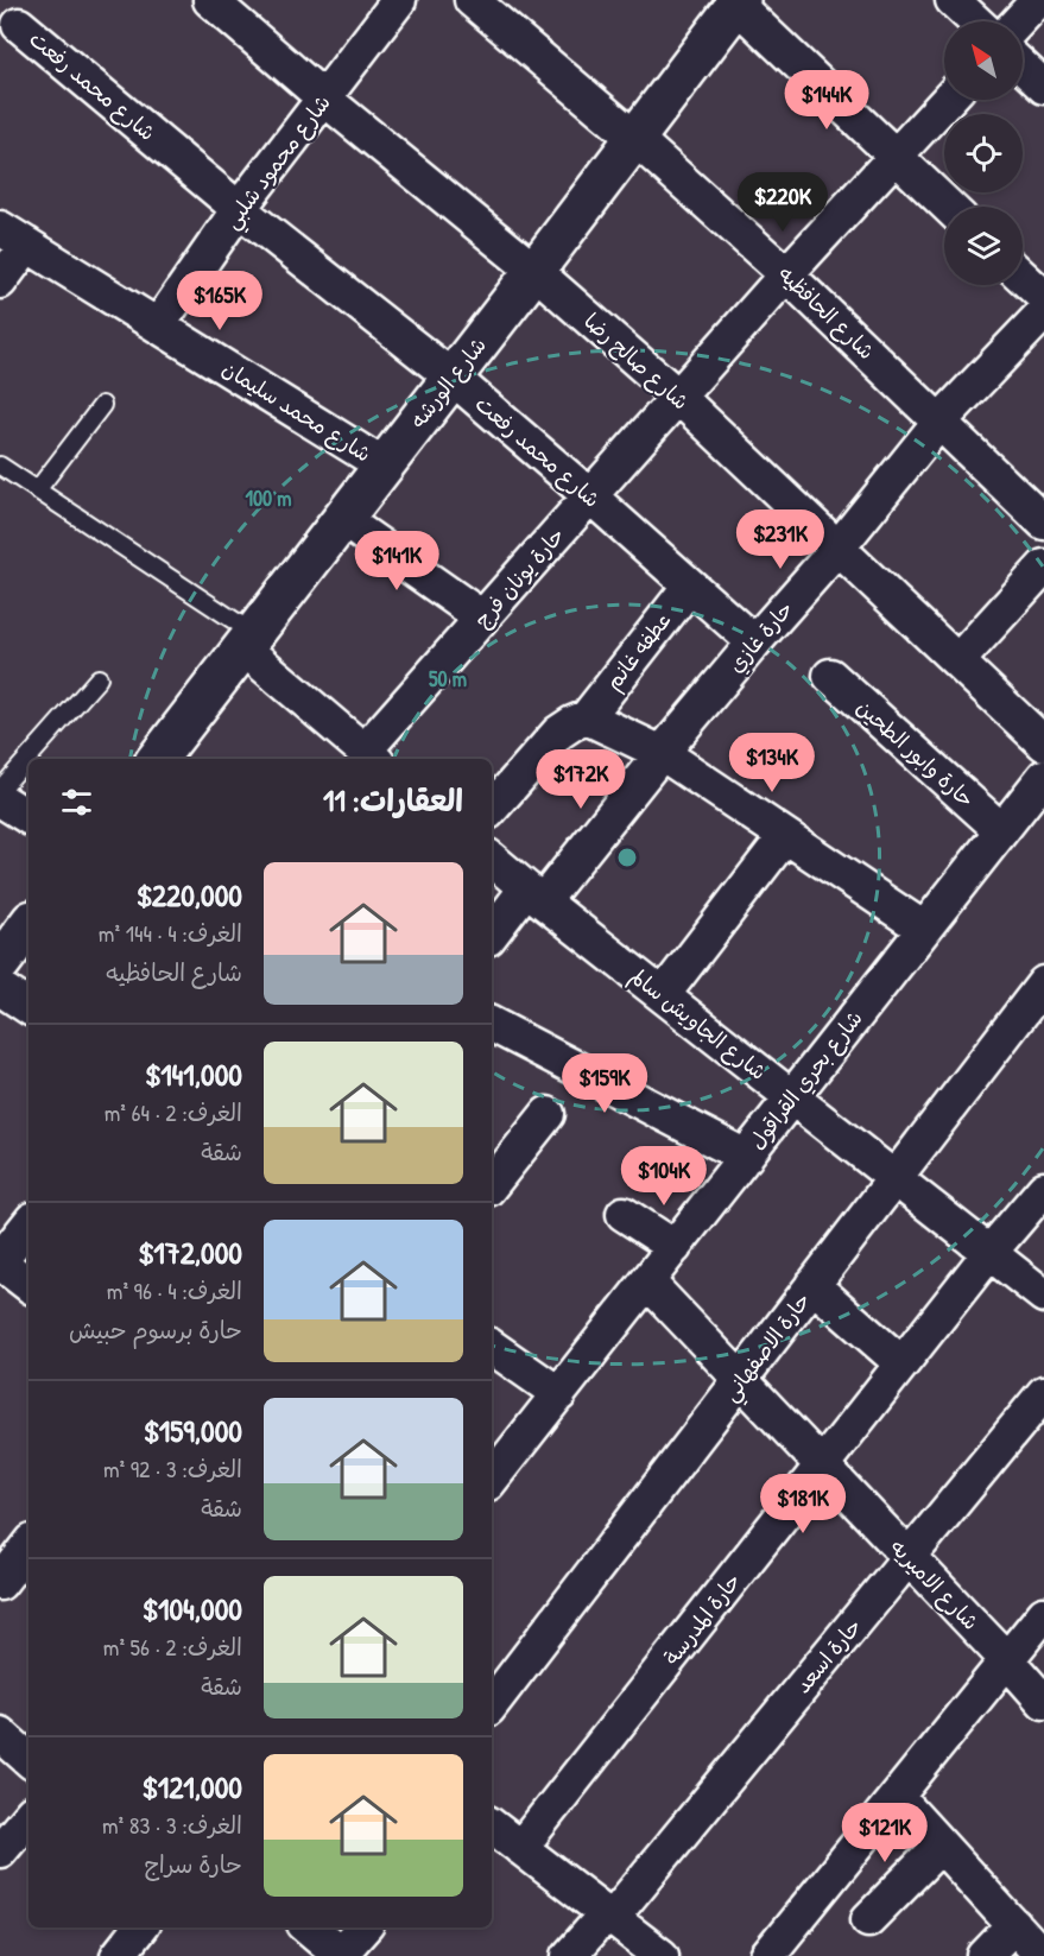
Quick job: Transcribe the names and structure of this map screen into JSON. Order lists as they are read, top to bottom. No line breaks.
{"streets":{"street":["شارع محمد رفعت","شارع محمود شلبي","شارع الحافظيه","شارع صالح رضا","شارع الورشه","شارع محمد سليمان","حارة يونان فرج","حارة غازي","عطفه غانم","حارة وابور الطحين","شارع الجاويش سالم","شارع بحري القراقول","حارة الاصفهاني","شارع الاميريه","حارة المدرسة","حارة اسعد"]},"crossings":[["شارع محمد رفعت","شارع محمود شلبي"],["شارع محمد رفعت","شارع الورشه"],["شارع محمد رفعت","حارة يونان فرج"],["شارع محمد رفعت","حارة غازي"],["شارع محمد رفعت","عطفه غانم"],["شارع محمود شلبي","شارع صالح رضا"],["شارع محمود شلبي","شارع محمد سليمان"],["شارع الحافظيه","شارع الورشه"],["شارع الحافظيه","حارة يونان فرج"],["شارع الحافظيه","حارة غازي"],["شارع صالح رضا","شارع الورشه"],["شارع صالح رضا","حارة يونان فرج"],["شارع صالح رضا","حارة غازي"],["شارع الورشه","شارع محمد سليمان"],["حارة غازي","شارع الجاويش سالم"],["حارة وابور الطحين","شارع بحري القراقول"],["شارع الجاويش سالم","شارع بحري القراقول"],["شارع الجاويش سالم","حارة الاصفهاني"],["شارع الجاويش سالم","حارة المدرسة"],["شارع بحري القراقول","شارع الاميريه"],["حارة الاصفهاني","شارع الاميريه"],["شارع الاميريه","حارة المدرسة"],["شارع الاميريه","حارة اسعد"]],"north":"top left","page":{"price":["$144K","$220K","$165K","$231K","$141K","$134K","$172K","$159K","$104K","$181K","$121K"],"heading":"العقارات: 11","list":[{"name":"$220,000","note":"الغرف: 4 · 144 m² · شارع الحافظيه"},{"name":"$141,000","note":"الغرف: 2 · 64 m² · شقة"},{"name":"$172,000","note":"الغرف: 4 · 96 m² · حارة برسوم حبيش"},{"name":"$159,000","note":"الغرف: 3 · 92 m² · شقة"},{"name":"$104,000","note":"الغرف: 2 · 56 m² · شقة"},{"name":"$121,000","note":"الغرف: 3 · 83 m² · حارة سراج"}]},"rings":["100 m","50 m"]}
